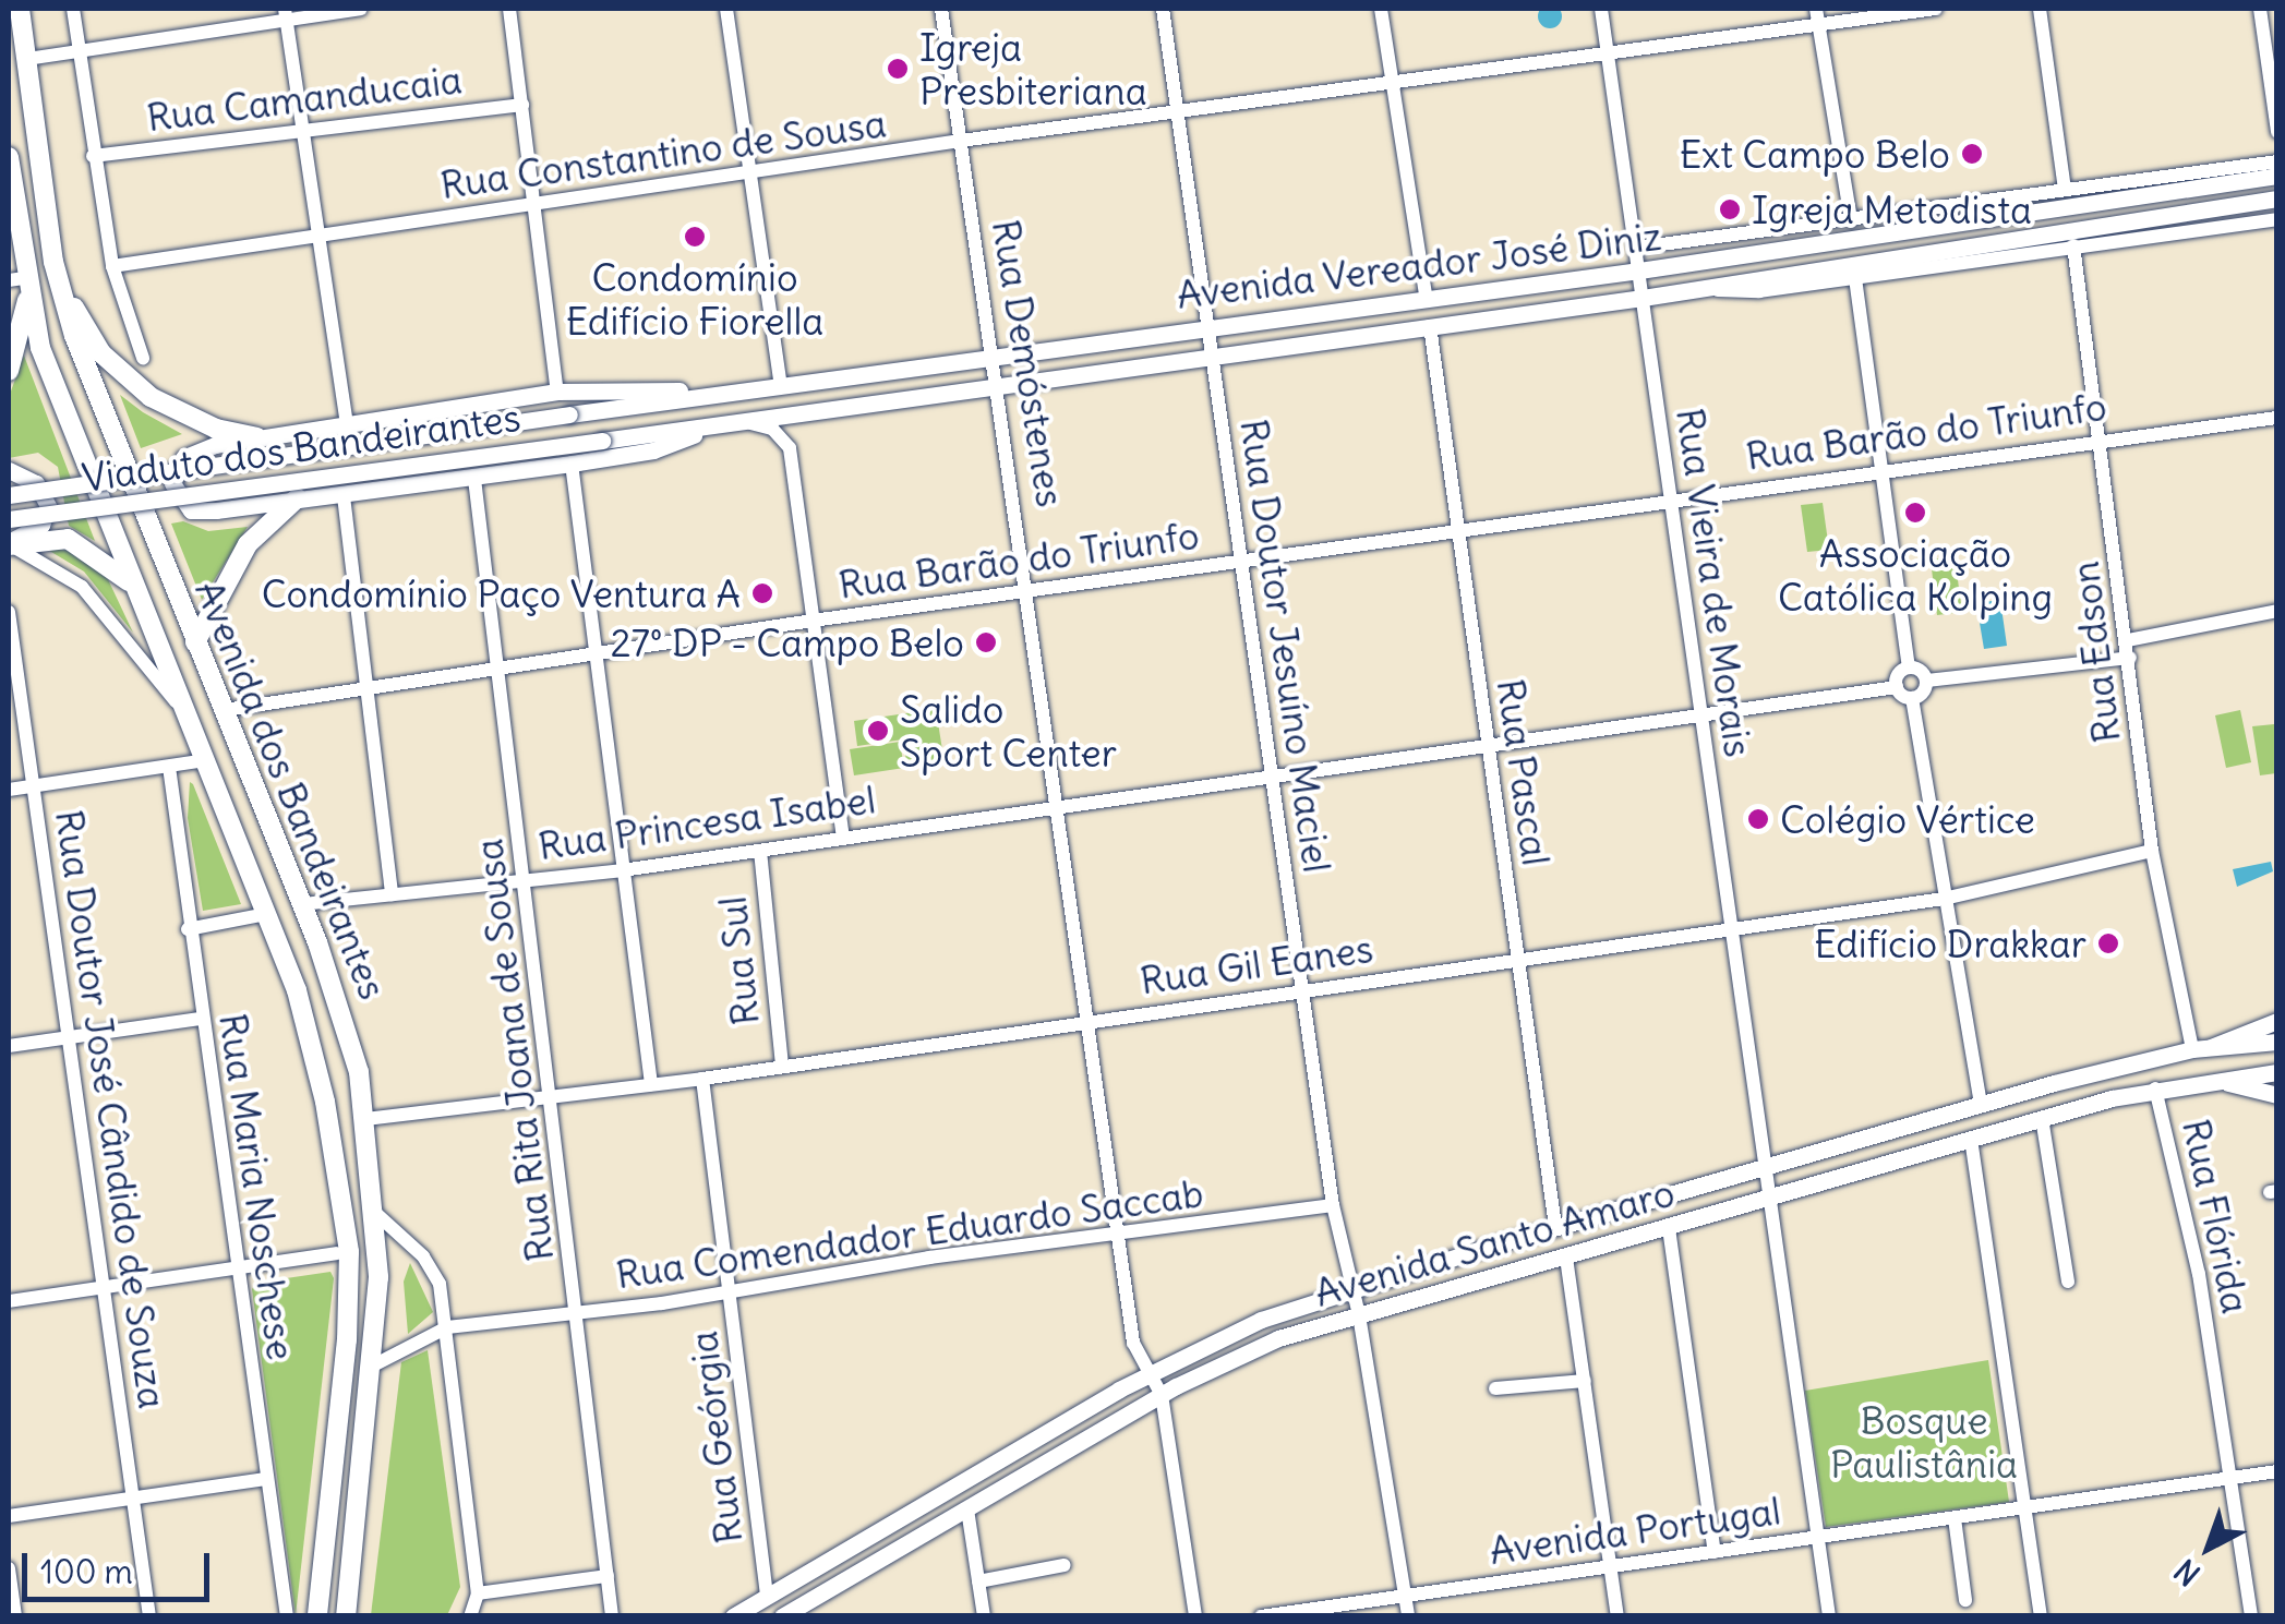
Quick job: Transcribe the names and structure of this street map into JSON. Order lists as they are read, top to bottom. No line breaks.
{"streets":{"highway":["Avenida dos Bandeirantes"],"main road":["Avenida Vereador José Diniz","Viaduto dos Bandeirantes","Avenida Santo Amaro"],"street":["Rua Camanducaia","Rua Constantino de Sousa","Rua Demóstenes","Rua Barão do Triunfo","Rua Vieira de Morais","Rua Doutor Jesuíno Maciel","Rua Edson","Rua Pascal","Rua Princesa Isabel","Rua Sul","Rua Gil Eanes","Rua Rita Joana de Sousa","Rua Doutor José Cândido de Souza","Rua Maria Noschese","Rua Flórida","Rua Comendador Eduardo Saccab","Rua Geórgia","Avenida Portugal"]},"crossings":[["Rua Constantino de Sousa","Rua Demóstenes"],["Rua Constantino de Sousa","Rua Vieira de Morais"],["Rua Constantino de Sousa","Rua Doutor Jesuíno Maciel"],["Avenida Vereador José Diniz","Rua Demóstenes"],["Avenida Vereador José Diniz","Viaduto dos Bandeirantes"],["Avenida Vereador José Diniz","Rua Vieira de Morais"],["Avenida Vereador José Diniz","Rua Doutor Jesuíno Maciel"],["Avenida Vereador José Diniz","Rua Edson"],["Avenida Vereador José Diniz","Rua Pascal"],["Rua Demóstenes","Rua Barão do Triunfo"],["Rua Demóstenes","Rua Princesa Isabel"],["Rua Demóstenes","Rua Gil Eanes"],["Rua Demóstenes","Rua Comendador Eduardo Saccab"],["Rua Demóstenes","Avenida Santo Amaro"],["Rua Barão do Triunfo","Rua Vieira de Morais"],["Rua Barão do Triunfo","Rua Doutor Jesuíno Maciel"],["Rua Barão do Triunfo","Rua Edson"],["Rua Barão do Triunfo","Rua Pascal"],["Rua Barão do Triunfo","Avenida dos Bandeirantes"],["Rua Barão do Triunfo","Rua Rita Joana de Sousa"],["Rua Vieira de Morais","Rua Princesa Isabel"],["Rua Vieira de Morais","Rua Gil Eanes"],["Rua Vieira de Morais","Avenida Santo Amaro"],["Rua Vieira de Morais","Avenida Portugal"],["Rua Doutor Jesuíno Maciel","Rua Princesa Isabel"],["Rua Doutor Jesuíno Maciel","Rua Gil Eanes"],["Rua Doutor Jesuíno Maciel","Rua Comendador Eduardo Saccab"],["Rua Doutor Jesuíno Maciel","Avenida Santo Amaro"],["Rua Doutor Jesuíno Maciel","Avenida Portugal"],["Rua Edson","Rua Gil Eanes"],["Rua Edson","Avenida Santo Amaro"],["Rua Pascal","Rua Princesa Isabel"],["Rua Pascal","Rua Gil Eanes"],["Rua Pascal","Avenida Santo Amaro"],["Avenida dos Bandeirantes","Rua Princesa Isabel"],["Avenida dos Bandeirantes","Rua Gil Eanes"],["Avenida dos Bandeirantes","Rua Comendador Eduardo Saccab"],["Rua Princesa Isabel","Rua Sul"],["Rua Princesa Isabel","Rua Rita Joana de Sousa"],["Rua Sul","Rua Gil Eanes"],["Rua Gil Eanes","Rua Rita Joana de Sousa"],["Rua Gil Eanes","Rua Geórgia"],["Rua Rita Joana de Sousa","Rua Comendador Eduardo Saccab"],["Rua Flórida","Avenida Santo Amaro"],["Rua Flórida","Avenida Portugal"],["Rua Comendador Eduardo Saccab","Rua Geórgia"],["Avenida Santo Amaro","Rua Geórgia"]],"parks":["Bosque Paulistânia"],"places":["Igreja Presbiteriana","Ext Campo Belo","Igreja Metodista","Condomínio Edifício Fiorella","Associação Católica Kolping","Condomínio Paço Ventura A","27° DP - Campo Belo","Salido Sport Center","Colégio Vértice","Edifício Drakkar"],"scale_bar":"100 m","north":"bottom left"}
